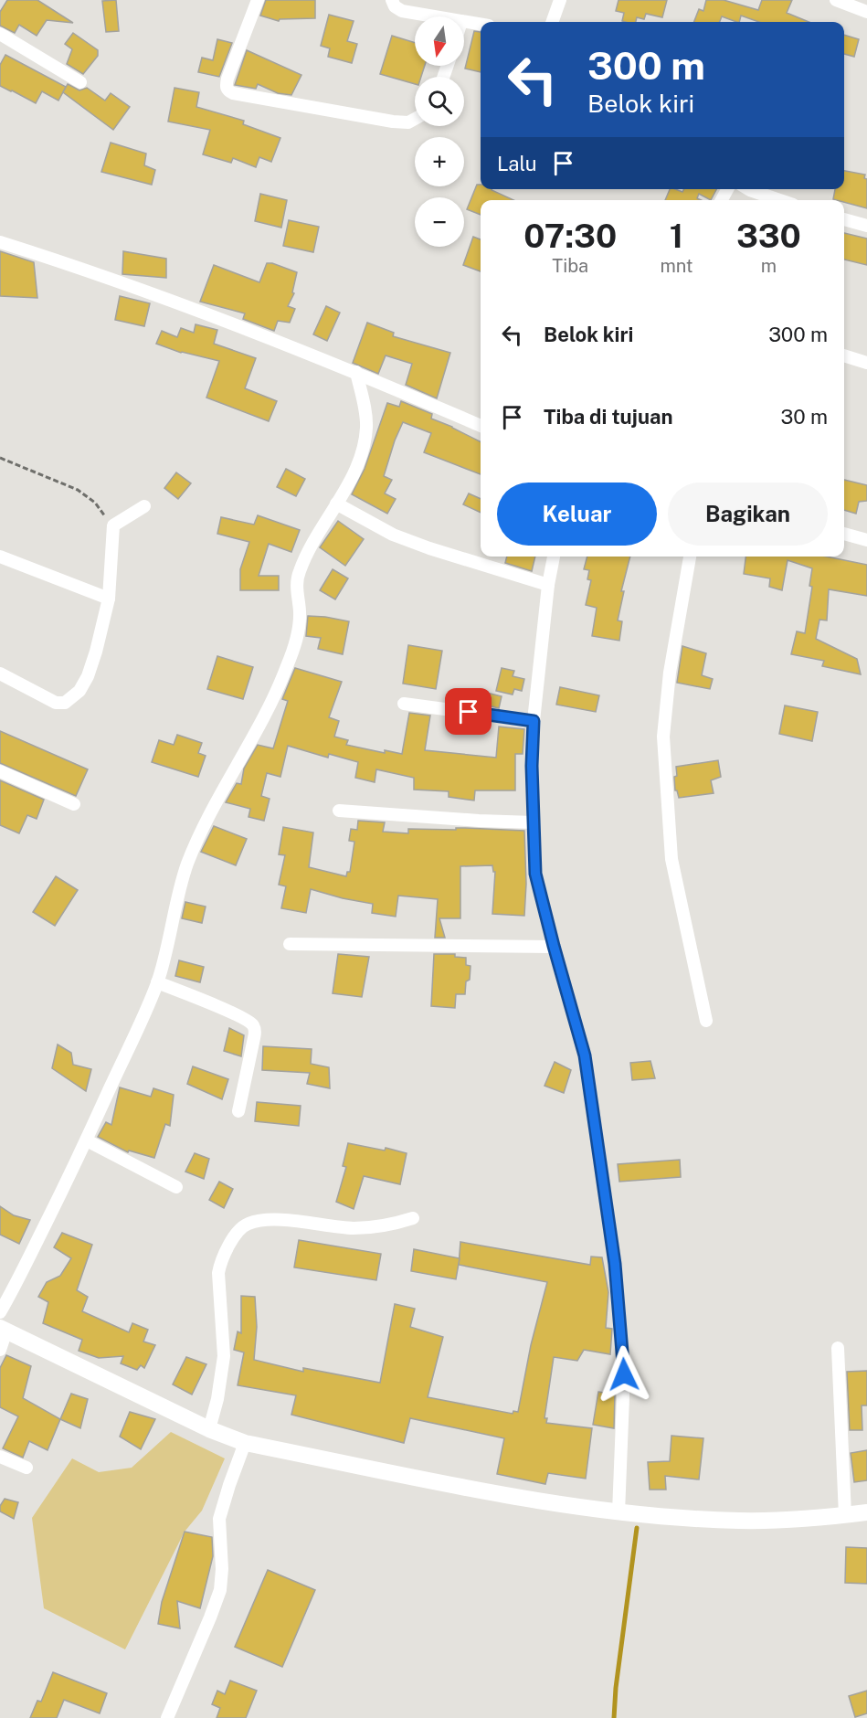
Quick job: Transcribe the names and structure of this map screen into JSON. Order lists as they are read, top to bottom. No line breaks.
{"north":"bottom","page":{"map_buttons":["+","−"],"turn":["300 m","Belok kiri"],"then":"Lalu","eta":["07:30","Tiba","1","mnt","330","m"],"list":[{"name":"Belok kiri","value":"300 m"},{"name":"Tiba di tujuan","value":"30 m"}],"buttons":["Keluar","Bagikan"]}}
